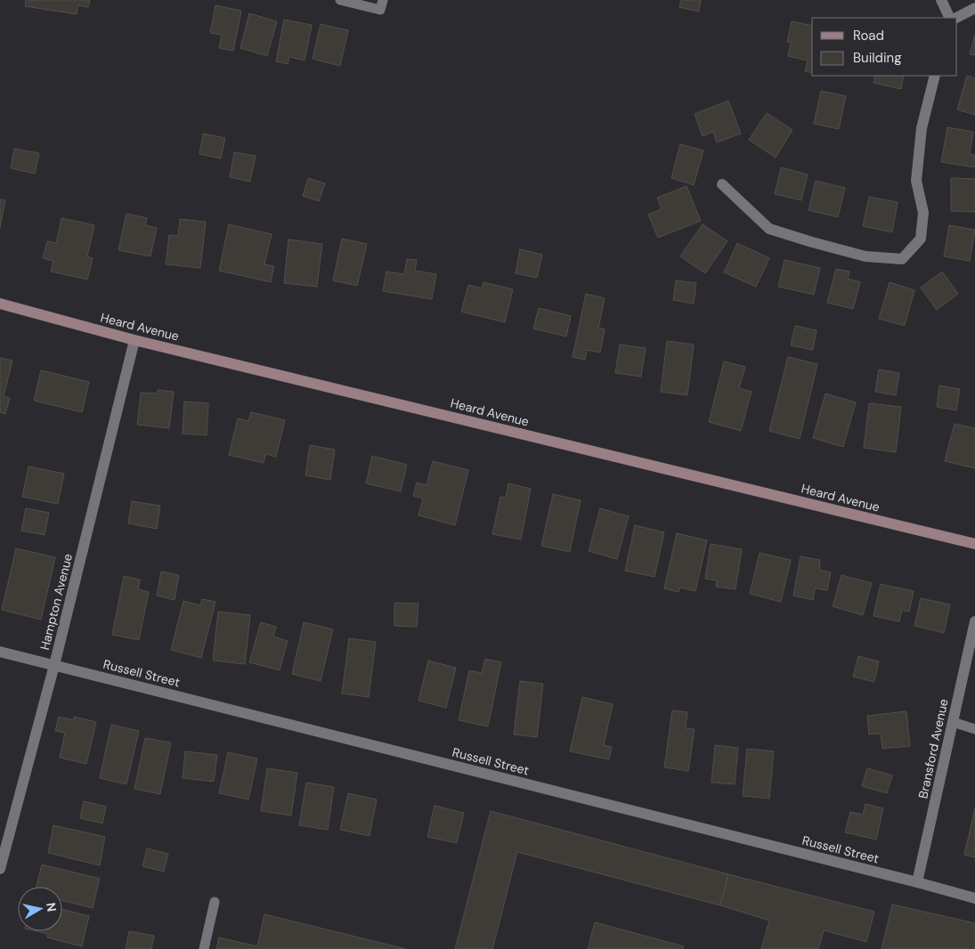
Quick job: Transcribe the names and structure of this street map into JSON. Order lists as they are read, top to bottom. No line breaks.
{"streets":{"street":["Heard Avenue","Hampton Avenue","Russell Street","Bransford Avenue"]},"crossings":[["Heard Avenue","Hampton Avenue"],["Hampton Avenue","Russell Street"],["Russell Street","Bransford Avenue"]],"legend":["Road","Building"],"north":"right"}
